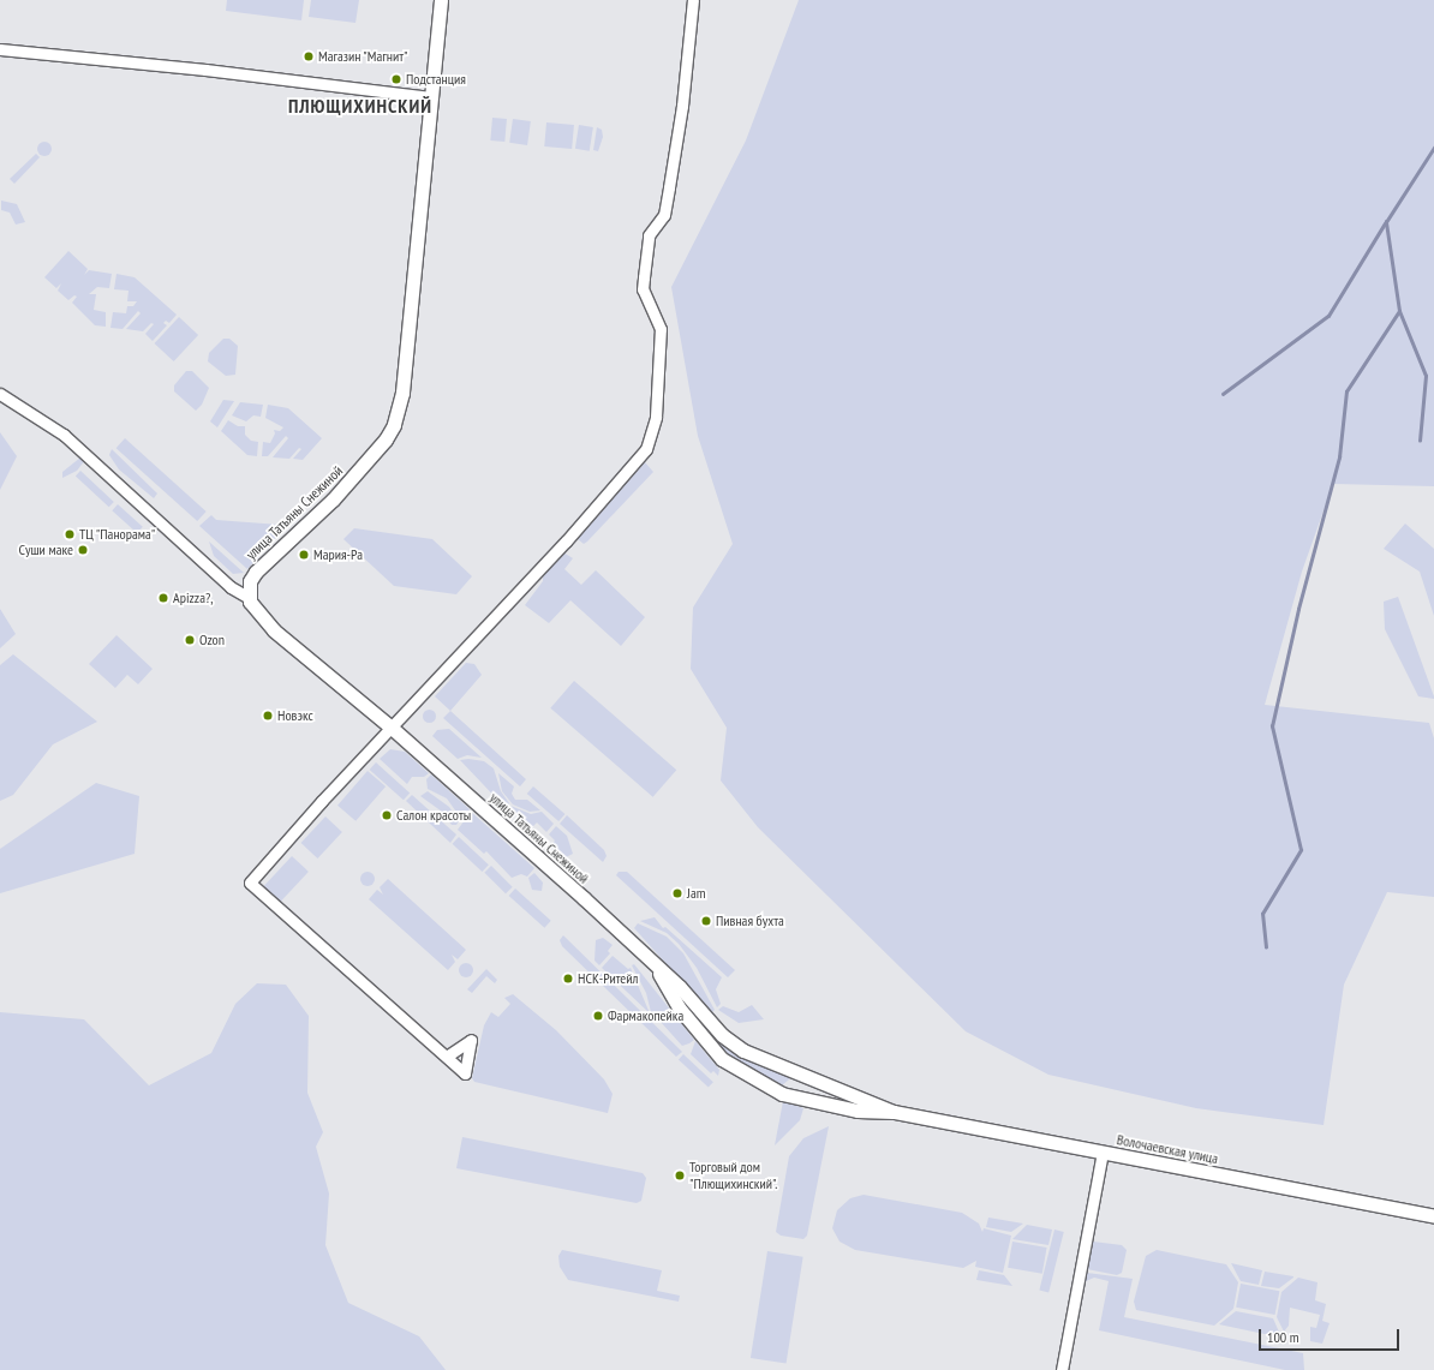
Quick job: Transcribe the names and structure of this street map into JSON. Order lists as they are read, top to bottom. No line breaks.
{"streets":{"street":["улица Татьяны Снежиной","Волочаевская улица"]},"crossings":[["улица Татьяны Снежиной","Волочаевская улица"]],"districts":["ПЛЮЩИХИНСКИЙ"],"places":["Магазин \"Магнит\"","Подстанция","ТЦ \"Панорама\"","Суши маке","Мария-Ра","Apizza?,","Ozon","Новэкс","Салон красоты","Jam","Пивная бухта","НСК-Ритейл","Фармакопейка","Торговый дом \"Плющихинский\"."],"scale_bar":"100 m"}
